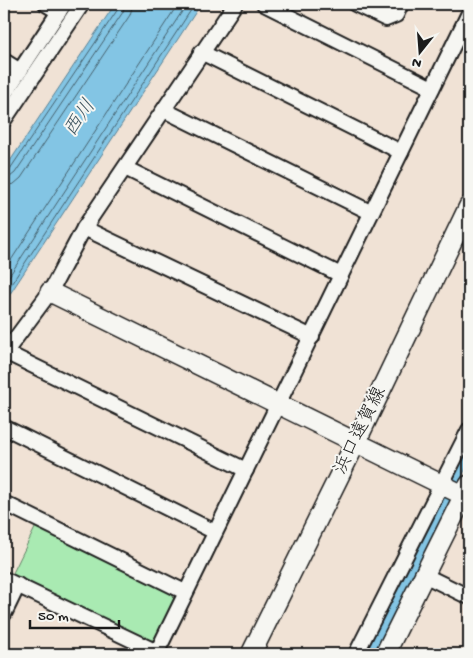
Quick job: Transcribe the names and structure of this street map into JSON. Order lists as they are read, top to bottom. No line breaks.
{"streets":{"street":["浜口遠賀線"]},"water":["西川"],"scale_bar":"50 m","north":"bottom"}
